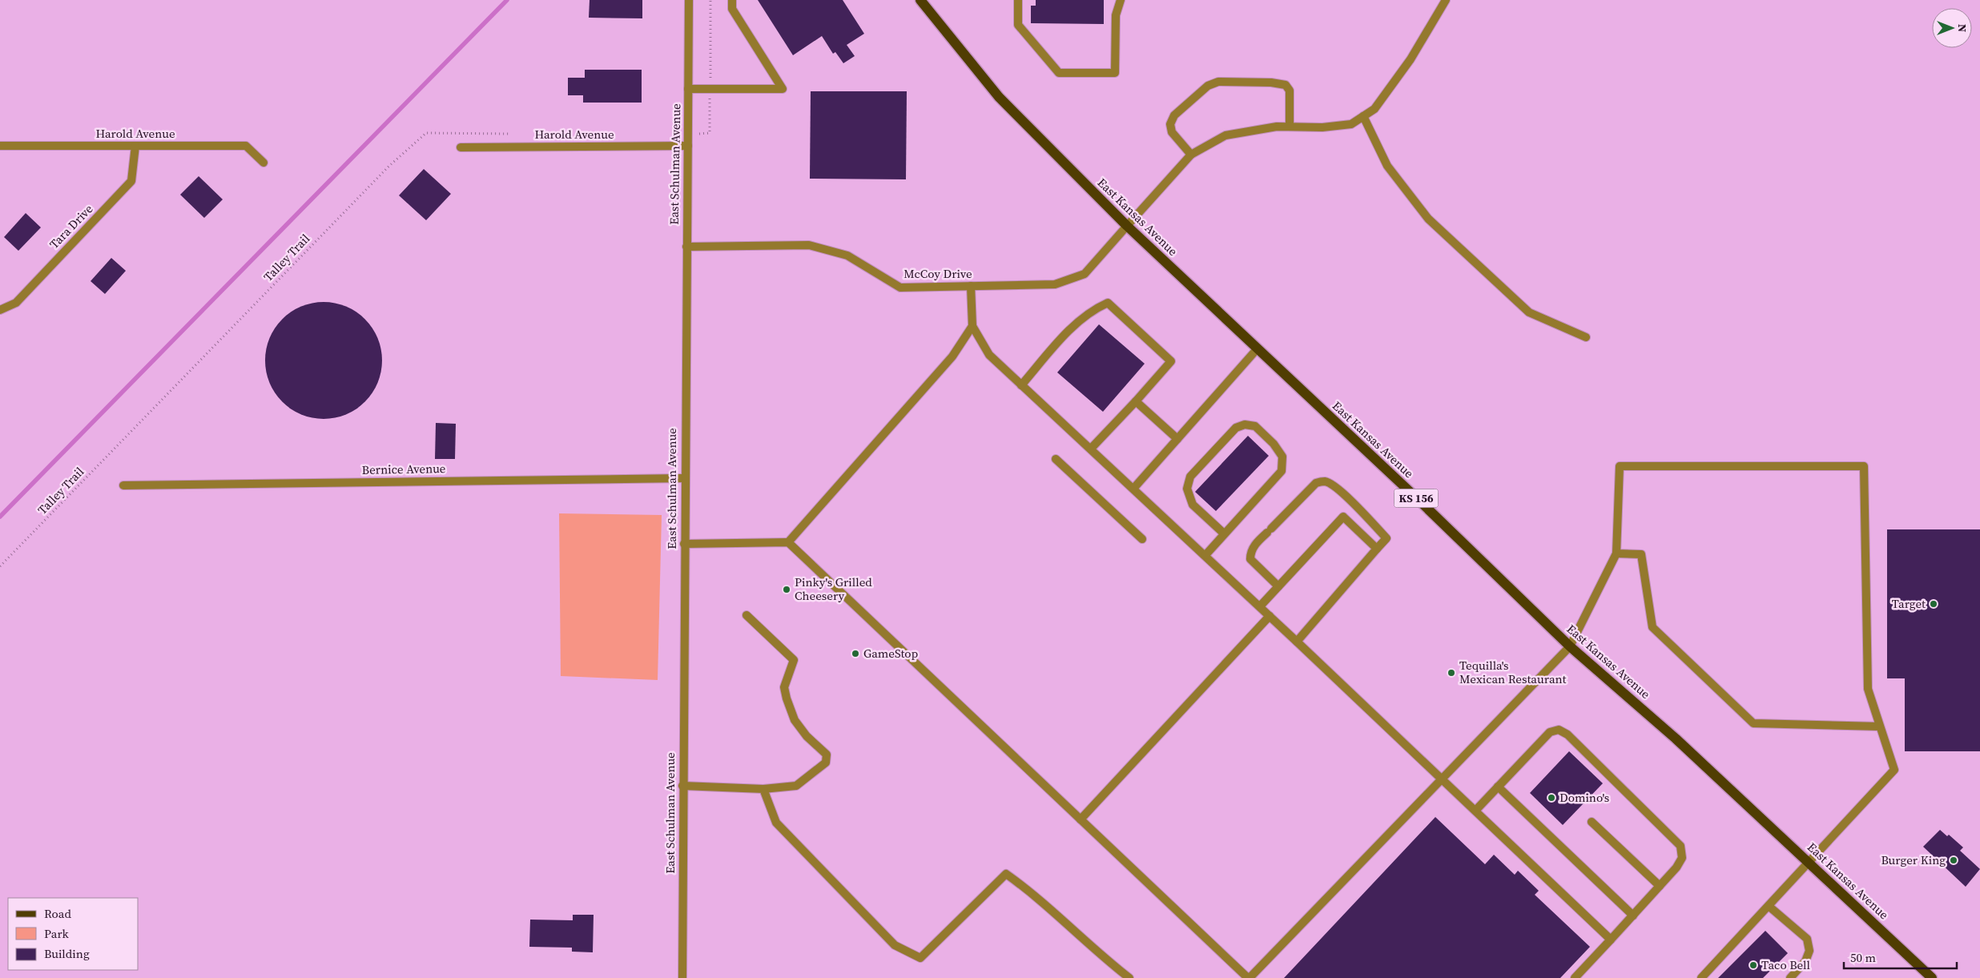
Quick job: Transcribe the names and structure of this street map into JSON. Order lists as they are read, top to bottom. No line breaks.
{"streets":{"main road":["East Kansas Avenue","KS 156"],"street":["Harold Avenue","East Schulman Avenue","Tara Drive","McCoy Drive","Bernice Avenue"],"path":["Talley Trail"]},"crossings":[["Harold Avenue","East Schulman Avenue"],["Harold Avenue","Tara Drive"],["East Schulman Avenue","McCoy Drive"],["East Schulman Avenue","Bernice Avenue"],["East Kansas Avenue","McCoy Drive"]],"places":["Pinky's Grilled Cheesery","Target","GameStop","Tequilla's Mexican Restaurant","Domino's","Burger King","Taco Bell"],"legend":["Road","Park","Building"],"scale_bar":"50 m","north":"right"}
